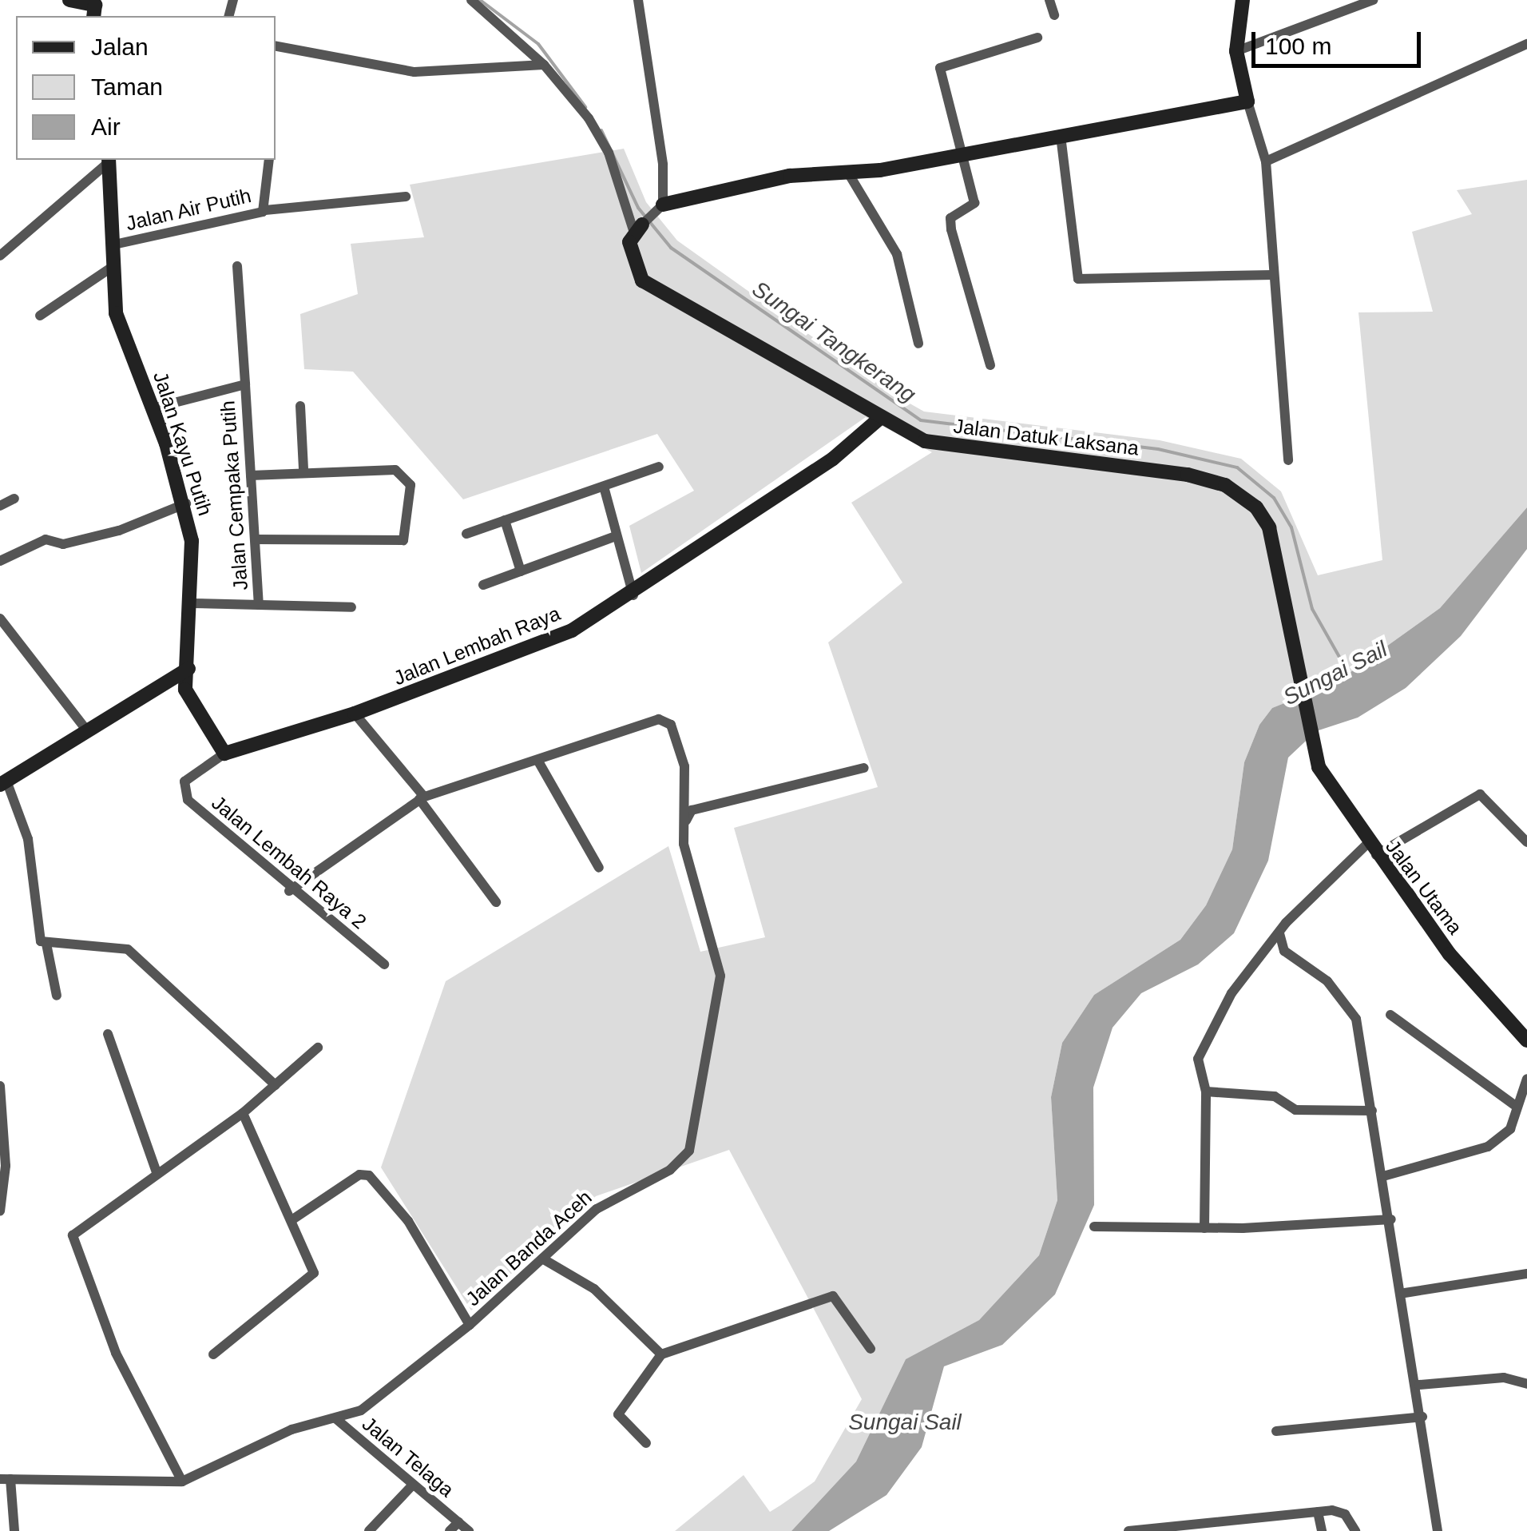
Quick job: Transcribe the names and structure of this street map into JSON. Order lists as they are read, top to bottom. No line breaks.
{"streets":{"street":["Jalan Air Putih","Jalan Datuk Laksana","Jalan Kayu Putih","Jalan Cempaka Putih","Jalan Lembah Raya","Jalan Lembah Raya 2","Jalan Utama","Jalan Banda Aceh","Jalan Telaga"]},"crossings":[["Jalan Air Putih","Jalan Kayu Putih"],["Jalan Datuk Laksana","Jalan Lembah Raya"],["Jalan Datuk Laksana","Jalan Utama"],["Jalan Kayu Putih","Jalan Cempaka Putih"],["Jalan Lembah Raya","Jalan Lembah Raya 2"],["Jalan Lembah Raya 2","Jalan Banda Aceh"],["Jalan Banda Aceh","Jalan Telaga"]],"water":["Sungai Tangkerang","Sungai Sail"],"legend":["Jalan","Taman","Air"],"scale_bar":"100 m"}
